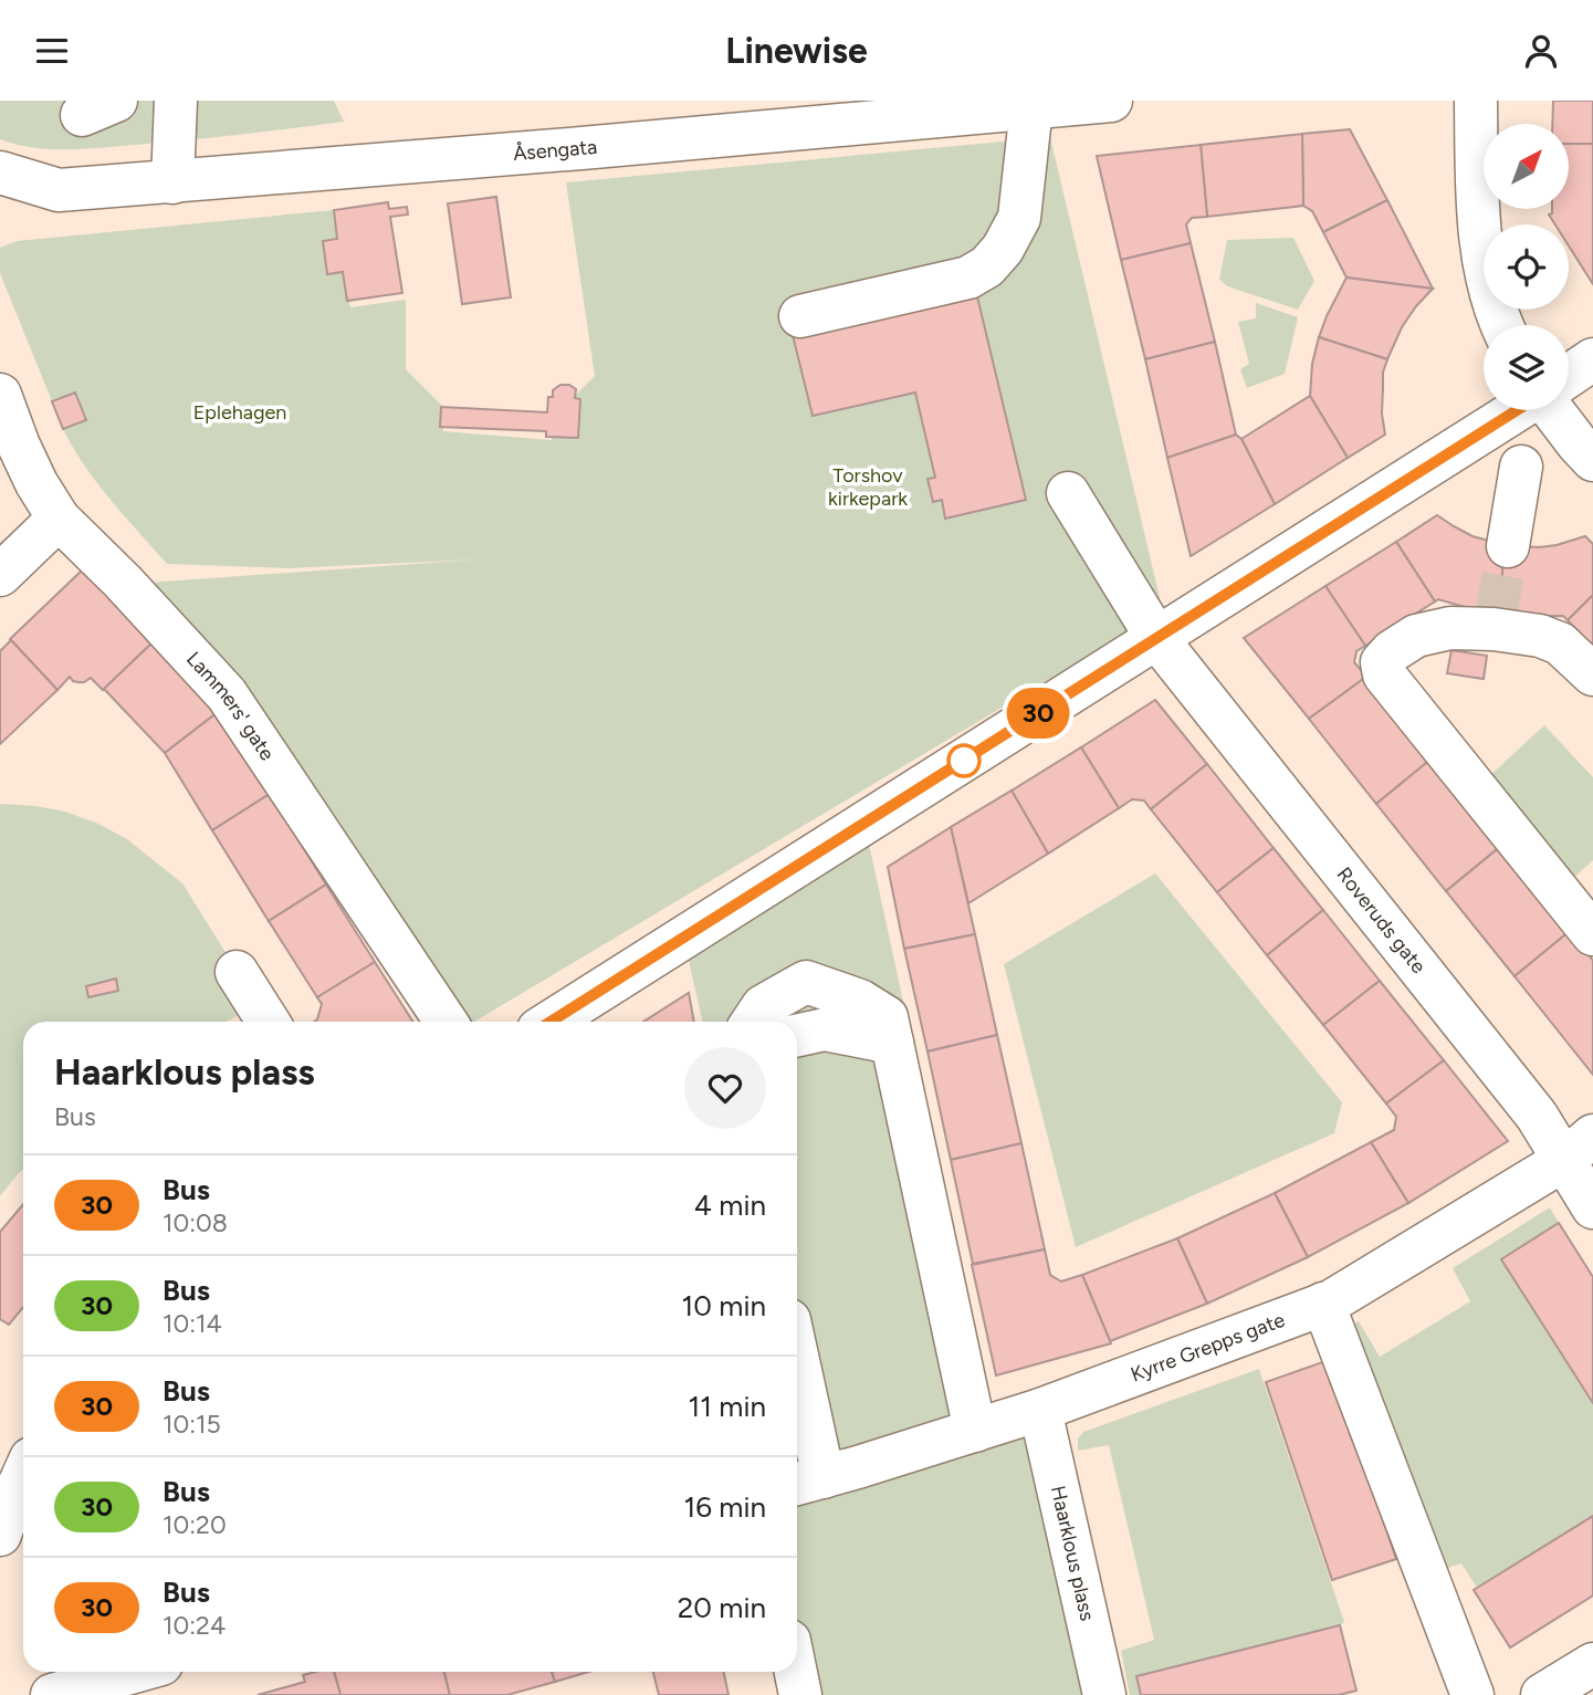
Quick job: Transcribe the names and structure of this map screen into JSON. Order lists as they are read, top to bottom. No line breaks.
{"streets":{"street":["Åsengata","Lammers' gate","Roveruds gate","Kyrre Grepps gate","Haarklous plass"]},"crossings":[["Roveruds gate","Kyrre Grepps gate"],["Kyrre Grepps gate","Haarklous plass"]],"parks":["Eplehagen","Torshov kirkepark"],"lines":["bus line 30"],"north":"top right","page":{"header":"Linewise","on_map":"30","heading":["Haarklous plass","Bus"],"list":[{"mark":"30","name":"Bus","note":"10:08","value":"4 min"},{"mark":"30","name":"Bus","note":"10:14","value":"10 min"},{"mark":"30","name":"Bus","note":"10:15","value":"11 min"},{"mark":"30","name":"Bus","note":"10:20","value":"16 min"},{"mark":"30","name":"Bus","note":"10:24","value":"20 min"}]}}
